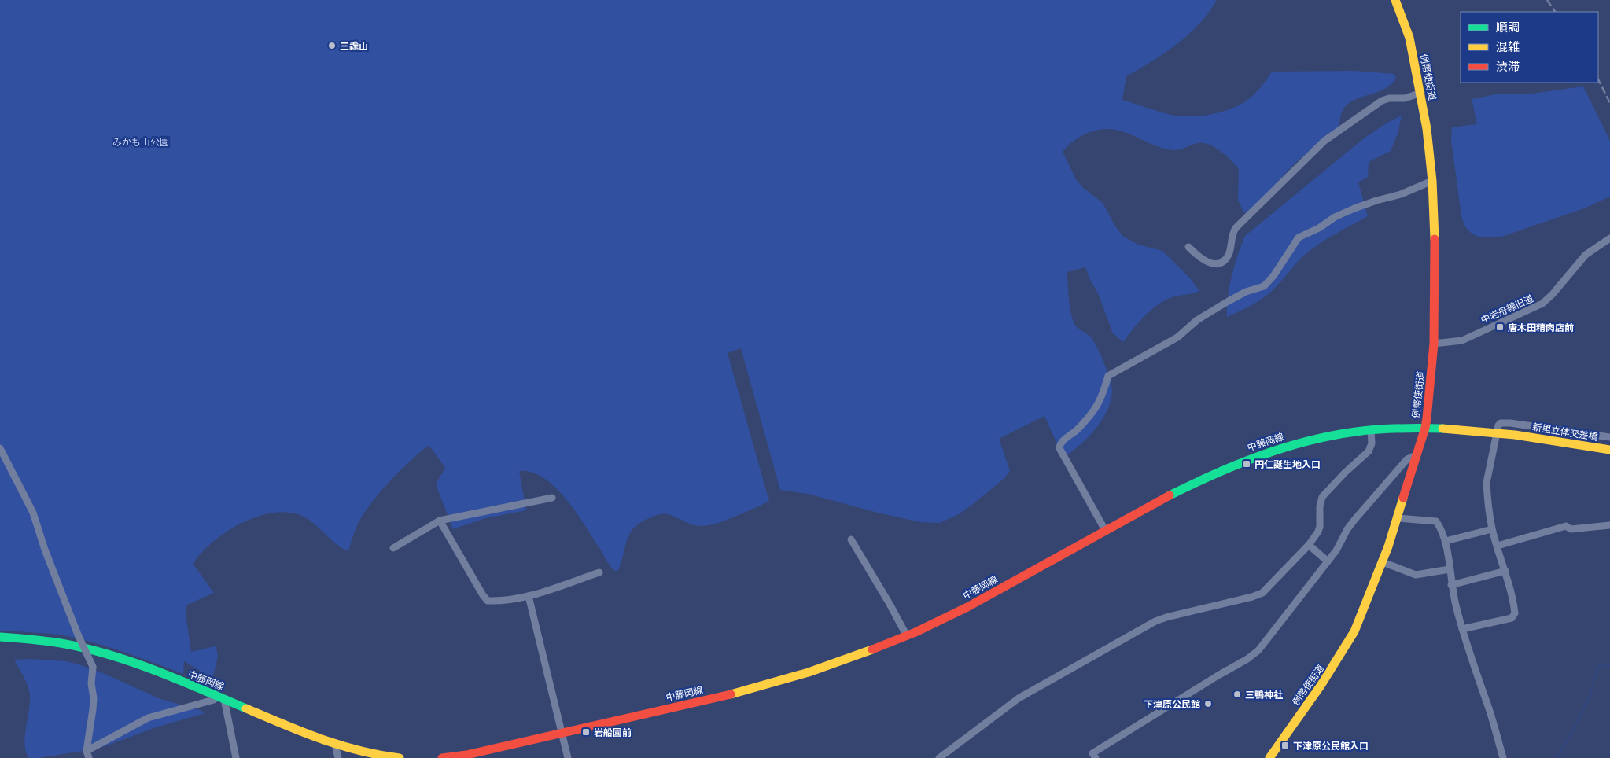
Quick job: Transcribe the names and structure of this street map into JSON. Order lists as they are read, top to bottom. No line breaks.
{"streets":{"main road":["例幣使街道","新里立体交差橋","中藤岡線"],"street":["中岩舟線旧道"]},"crossings":[["例幣使街道","中岩舟線旧道"],["例幣使街道","中藤岡線"],["新里立体交差橋","中藤岡線"]],"parks":["みかも山公園"],"places":{"other":["三毳山","三鴨神社","下津原公民館"],"transit":["唐木田精肉店前","円仁誕生地入口","岩船園前","下津原公民館入口"]},"legend":["順調","混雑","渋滞"]}
